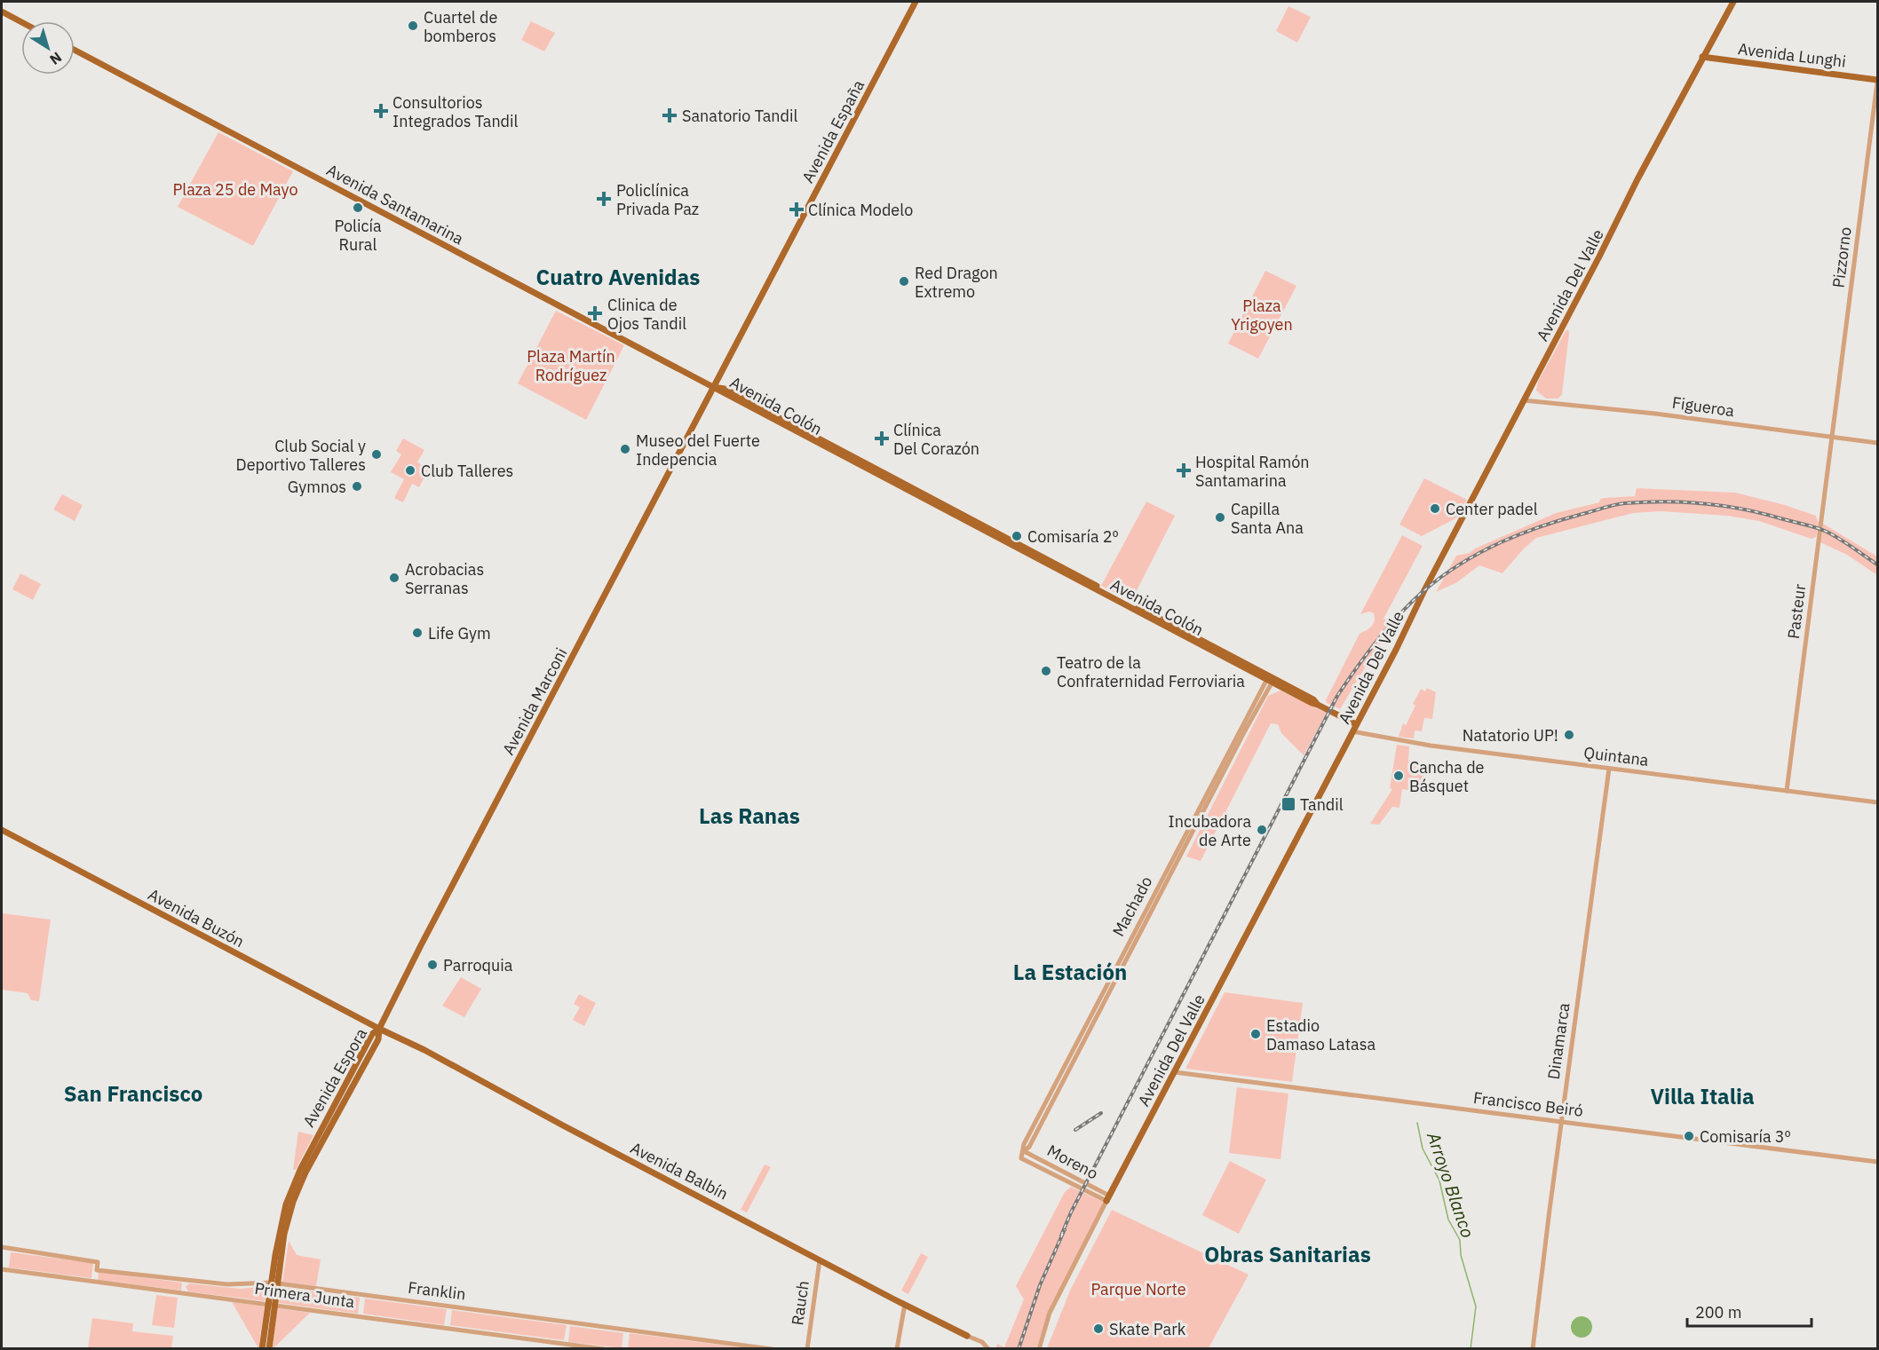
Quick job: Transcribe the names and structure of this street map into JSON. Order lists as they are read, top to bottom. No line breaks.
{"streets":{"main road":["Avenida Lunghi","Avenida España","Avenida Santamarina","Avenida Del Valle","Avenida Colón","Avenida Marconi","Avenida Buzón","Avenida Espora","Avenida Balbín"],"street":["Pizzorno","Figueroa","Pasteur","Quintana","Machado","Dinamarca","Francisco Beiró","Moreno","Franklin","Primera Junta","Rauch"]},"crossings":[["Avenida Lunghi","Pizzorno"],["Avenida Lunghi","Avenida Del Valle"],["Avenida España","Avenida Santamarina"],["Avenida España","Avenida Colón"],["Avenida España","Avenida Marconi"],["Avenida Santamarina","Avenida Colón"],["Avenida Santamarina","Avenida Marconi"],["Pizzorno","Figueroa"],["Pizzorno","Pasteur"],["Avenida Del Valle","Avenida Colón"],["Avenida Del Valle","Figueroa"],["Avenida Del Valle","Quintana"],["Avenida Del Valle","Francisco Beiró"],["Avenida Del Valle","Moreno"],["Avenida Colón","Avenida Marconi"],["Avenida Colón","Machado"],["Figueroa","Pasteur"],["Pasteur","Quintana"],["Avenida Marconi","Avenida Buzón"],["Avenida Marconi","Avenida Espora"],["Avenida Marconi","Avenida Balbín"],["Quintana","Dinamarca"],["Machado","Moreno"],["Avenida Buzón","Avenida Espora"],["Avenida Buzón","Avenida Balbín"],["Dinamarca","Francisco Beiró"],["Avenida Espora","Avenida Balbín"],["Avenida Espora","Franklin"],["Avenida Espora","Primera Junta"],["Avenida Balbín","Rauch"]],"districts":["Cuatro Avenidas","Las Ranas","La Estación","San Francisco","Villa Italia","Obras Sanitarias"],"water":["Arroyo Blanco"],"parks":["Plaza 25 de Mayo","Plaza Yrigoyen","Plaza Martín Rodríguez","Parque Norte"],"places":{"other":["Cuartel de bomberos","Policía Rural","Red Dragon Extremo","Museo del Fuerte Indepencia","Club Social y Deportivo Talleres","Club Talleres","Gymnos","Center padel","Capilla Santa Ana","Comisaría 2º","Acrobacias Serranas","Life Gym","Teatro de la Confraternidad Ferroviaria","Natatorio UP!","Cancha de Básquet","Incubadora de Arte","Parroquia","Estadio Damaso Latasa","Comisaría 3º","Skate Park"],"health":["Consultorios Integrados Tandil","Sanatorio Tandil","Policlínica Privada Paz","Clínica Modelo","Clinica de Ojos Tandil","Clínica Del Corazón","Hospital Ramón Santamarina"],"transit":["Tandil"]},"scale_bar":"200 m","north":"bottom right"}
